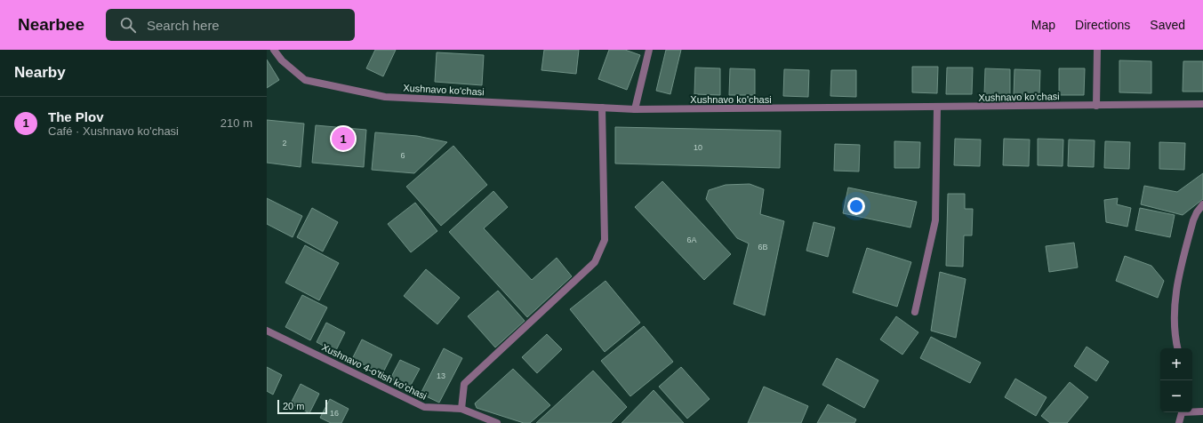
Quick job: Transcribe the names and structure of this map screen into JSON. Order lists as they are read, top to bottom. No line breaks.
{"streets":{"street":["Xushnavo ko'chasi","Xushnavo 4-o'tish ko'chasi"]},"house_numbers":["2","10","6","6A","6B","13","16"],"scale_bar":"20 m","page":{"header":"Nearbee","search":"Search here","nav":["Map","Directions","Saved"],"heading":"Nearby","list":[{"mark":"1","name":"The Plov","note":"Café · Xushnavo ko'chasi","value":"210 m"}],"pins":"1","map_buttons":["+","−"],"scale":"20 m"}}
